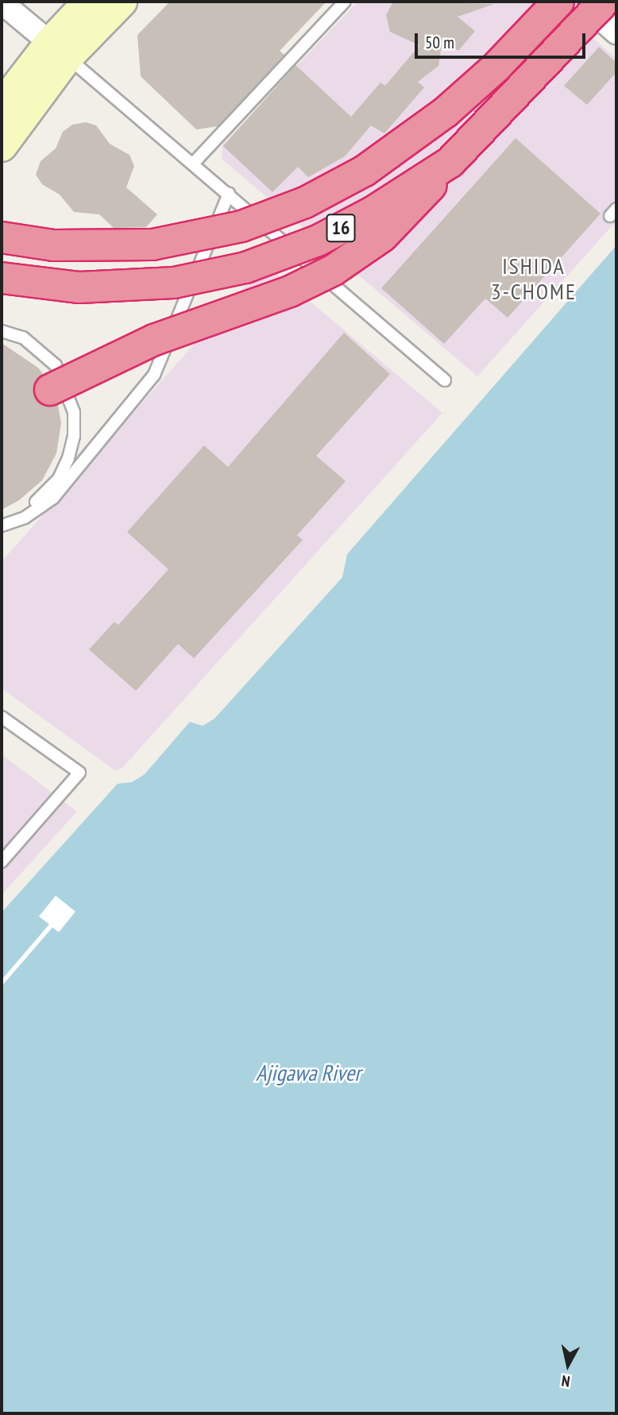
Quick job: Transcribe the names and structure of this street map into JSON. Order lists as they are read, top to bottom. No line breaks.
{"streets":{"highway":["16"]},"districts":["ISHIDA 3-CHOME"],"water":["Ajigawa River"],"scale_bar":"50 m","north":"bottom"}
